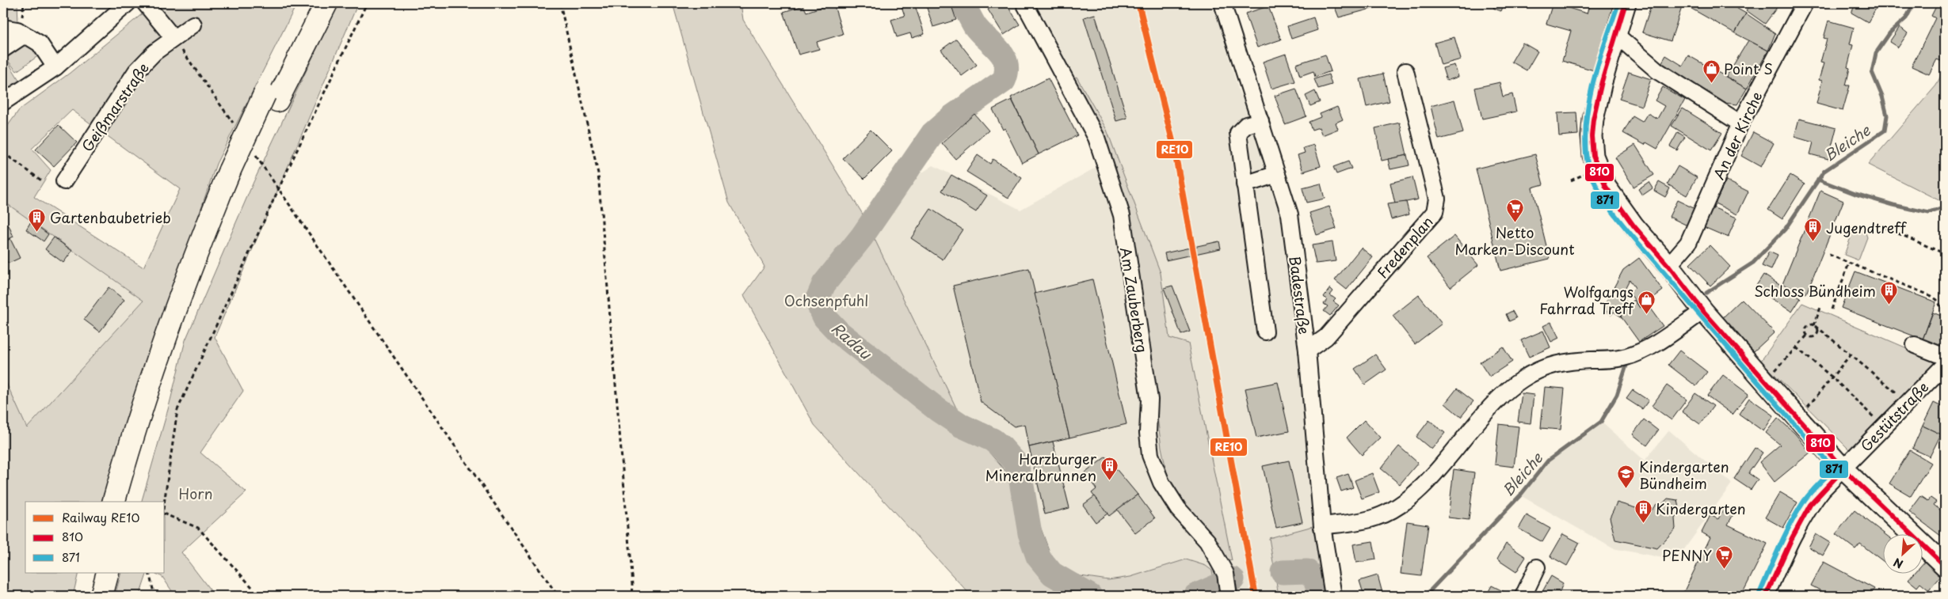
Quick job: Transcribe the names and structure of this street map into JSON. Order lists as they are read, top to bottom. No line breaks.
{"streets":{"street":["Geißmarstraße","An der Kirche","Fredenplan","Badestraße","Am Zauberberg","Gestütstraße"]},"crossings":[["Fredenplan","Badestraße"]],"water":["Bleiche","Radau"],"parks":["Ochsenpfuhl","Horn"],"places":{"shop":["Point S","Wolfgangs Fahrrad Treff"],"supermarket":["Netto Marken-Discount","PENNY"],"building":["Gartenbaubetrieb","Jugendtreff","Schloss Bündheim","Harzburger Mineralbrunnen","Kindergarten"],"school or university":["Kindergarten Bündheim"]},"lines":["rail line RE10","transit line 810","transit line 871"],"legend":["Railway RE10","810","871"],"north":"bottom left"}
